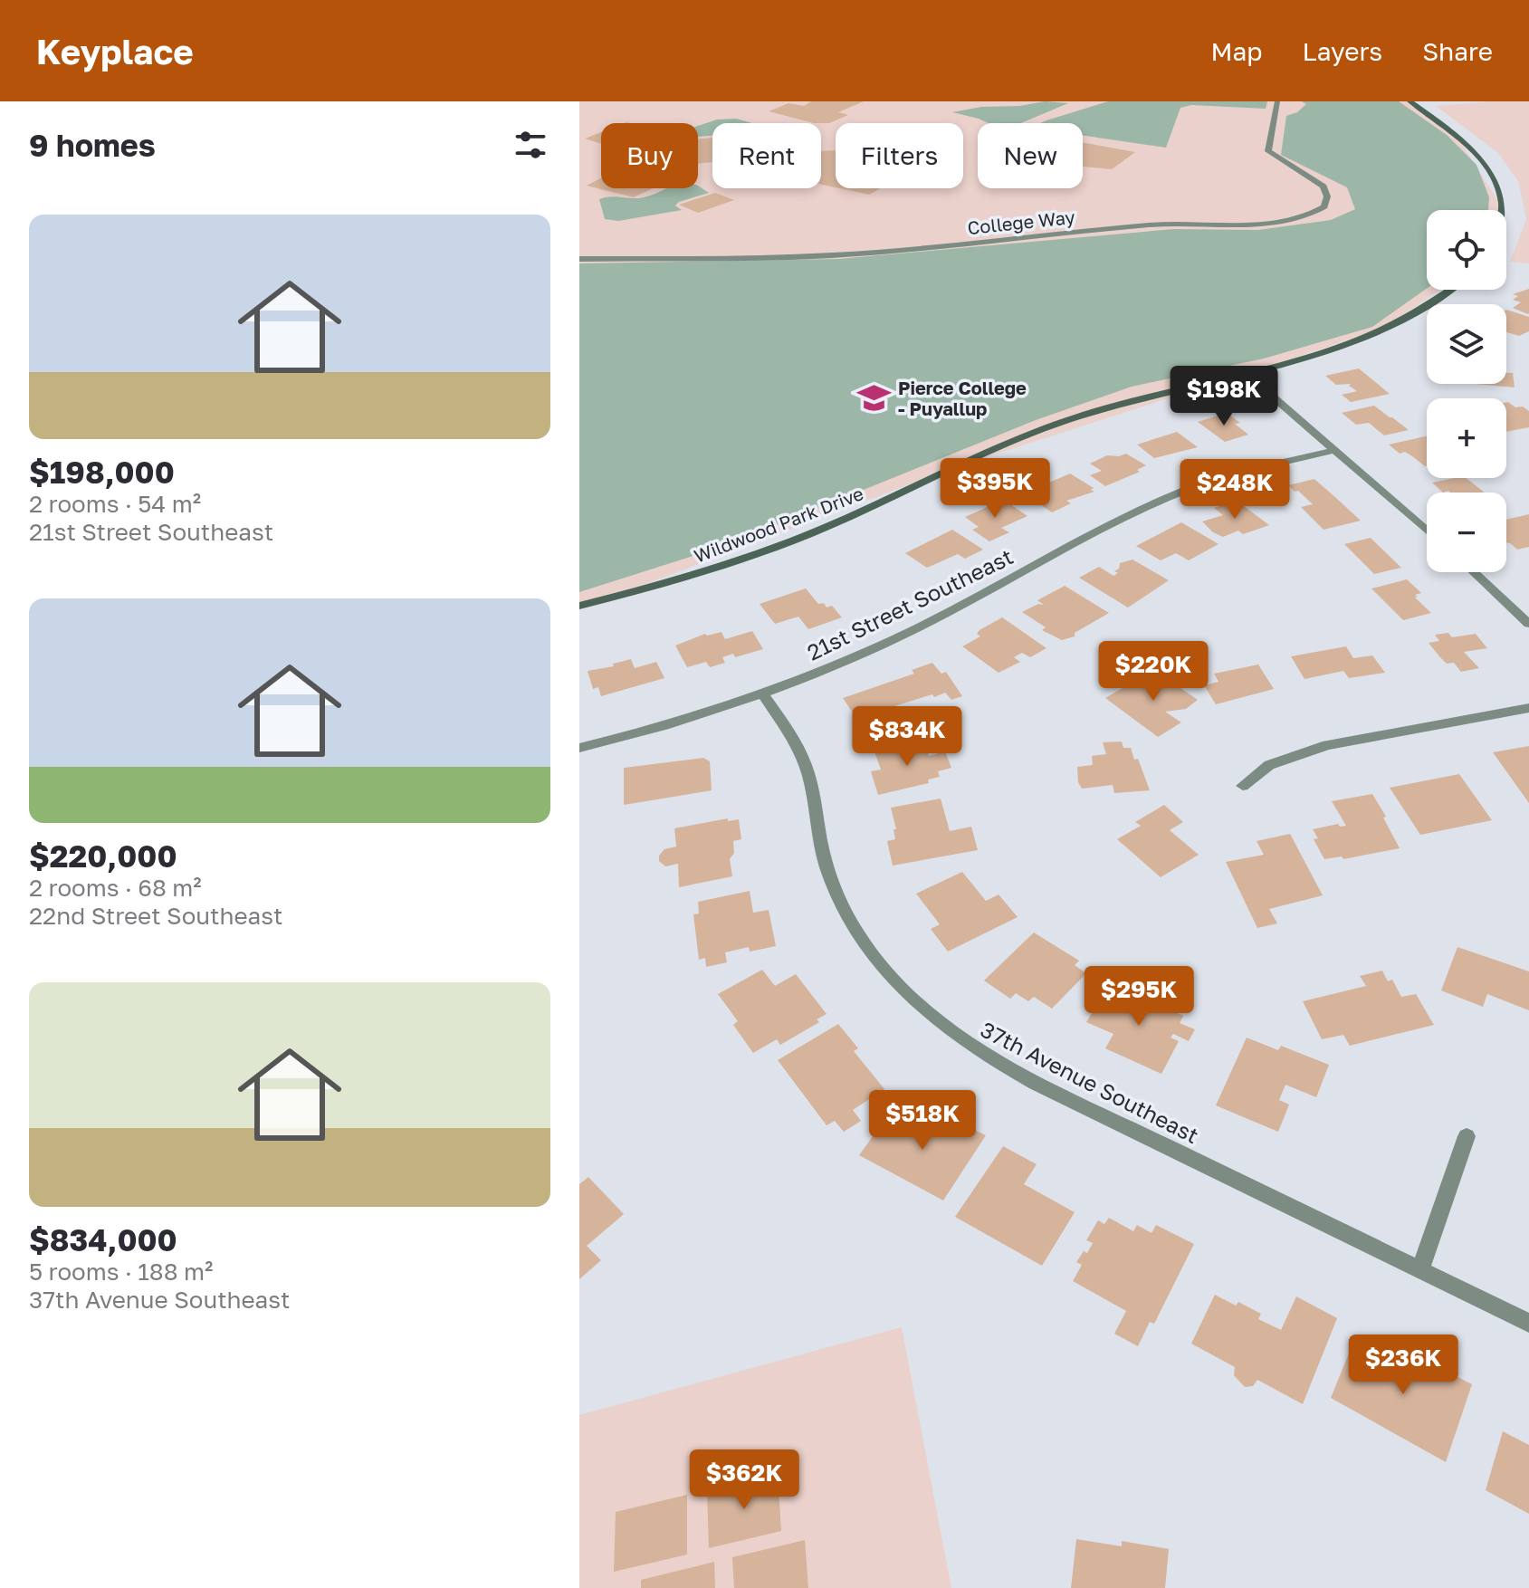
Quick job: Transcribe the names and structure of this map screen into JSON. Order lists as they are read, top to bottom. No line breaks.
{"streets":{"street":["College Way","Wildwood Park Drive","21st Street Southeast","37th Avenue Southeast"]},"crossings":[["21st Street Southeast","37th Avenue Southeast"]],"places":{"school or university":["Pierce College - Puyallup"]},"page":{"header":"Keyplace","nav":["Map","Layers","Share"],"heading":"9 homes","chip":["Buy","Rent","Filters","New"],"list":[{"name":"$198,000","note":"2 rooms · 54 m² · 21st Street Southeast"},{"name":"$220,000","note":"2 rooms · 68 m² · 22nd Street Southeast"},{"name":"$834,000","note":"5 rooms · 188 m² · 37th Avenue Southeast"}],"map_buttons":["+","−"],"price":["$198K","$395K","$248K","$220K","$834K","$295K","$518K","$236K","$362K"]}}
